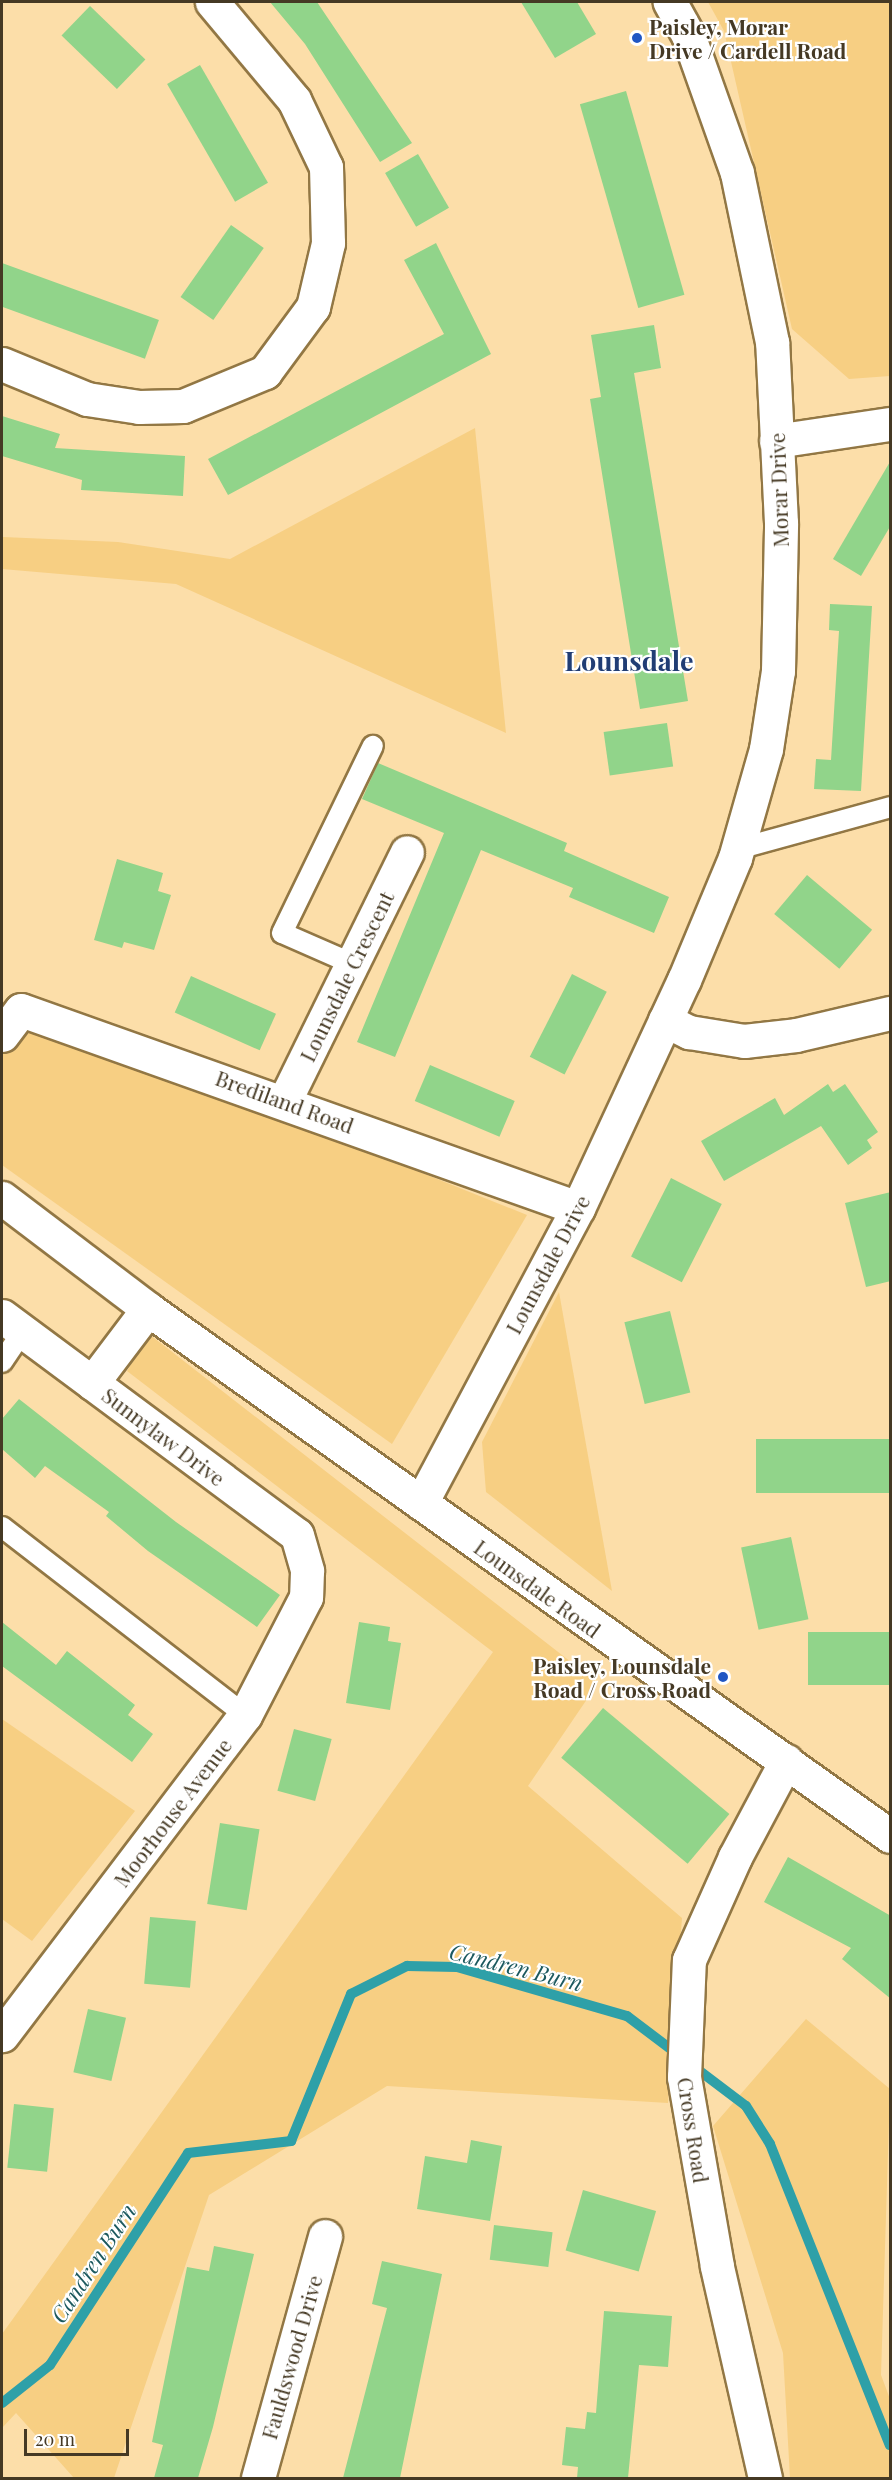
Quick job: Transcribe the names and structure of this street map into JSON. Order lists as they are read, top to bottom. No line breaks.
{"streets":{"street":["Morar Drive","Lounsdale Crescent","Brediland Road","Lounsdale Drive","Sunnylaw Drive","Lounsdale Road","Moorhouse Avenue","Cross Road","Fauldswood Drive"]},"crossings":[["Morar Drive","Lounsdale Drive"],["Lounsdale Crescent","Brediland Road"],["Brediland Road","Lounsdale Drive"],["Lounsdale Drive","Lounsdale Road"],["Sunnylaw Drive","Moorhouse Avenue"],["Lounsdale Road","Cross Road"]],"districts":["Lounsdale"],"water":["Candren Burn"],"places":["Paisley, Morar Drive / Cardell Road","Paisley, Lounsdale Road / Cross Road"],"scale_bar":"20 m"}
